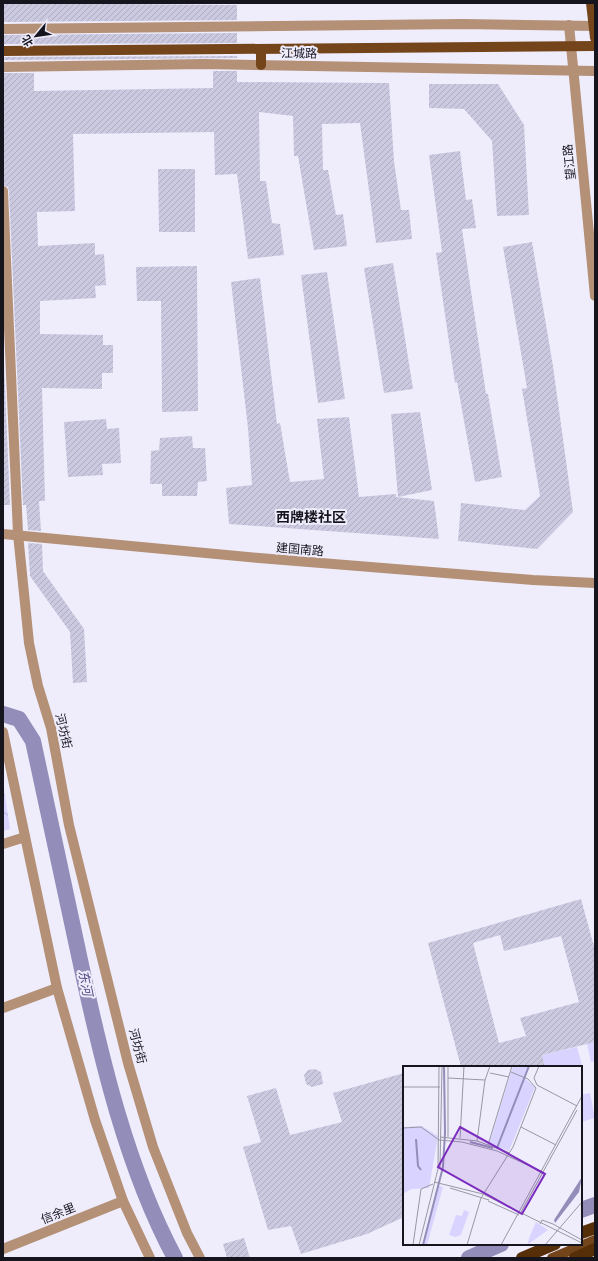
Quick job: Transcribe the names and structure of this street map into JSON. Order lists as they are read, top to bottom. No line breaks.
{"streets":{"main road":["江城路"],"street":["望江路","建国南路","河坊街","信余里"]},"crossings":[["江城路","望江路"],["建国南路","河坊街"]],"districts":["西牌楼社区"],"water":["东河"],"north":"bottom left"}
